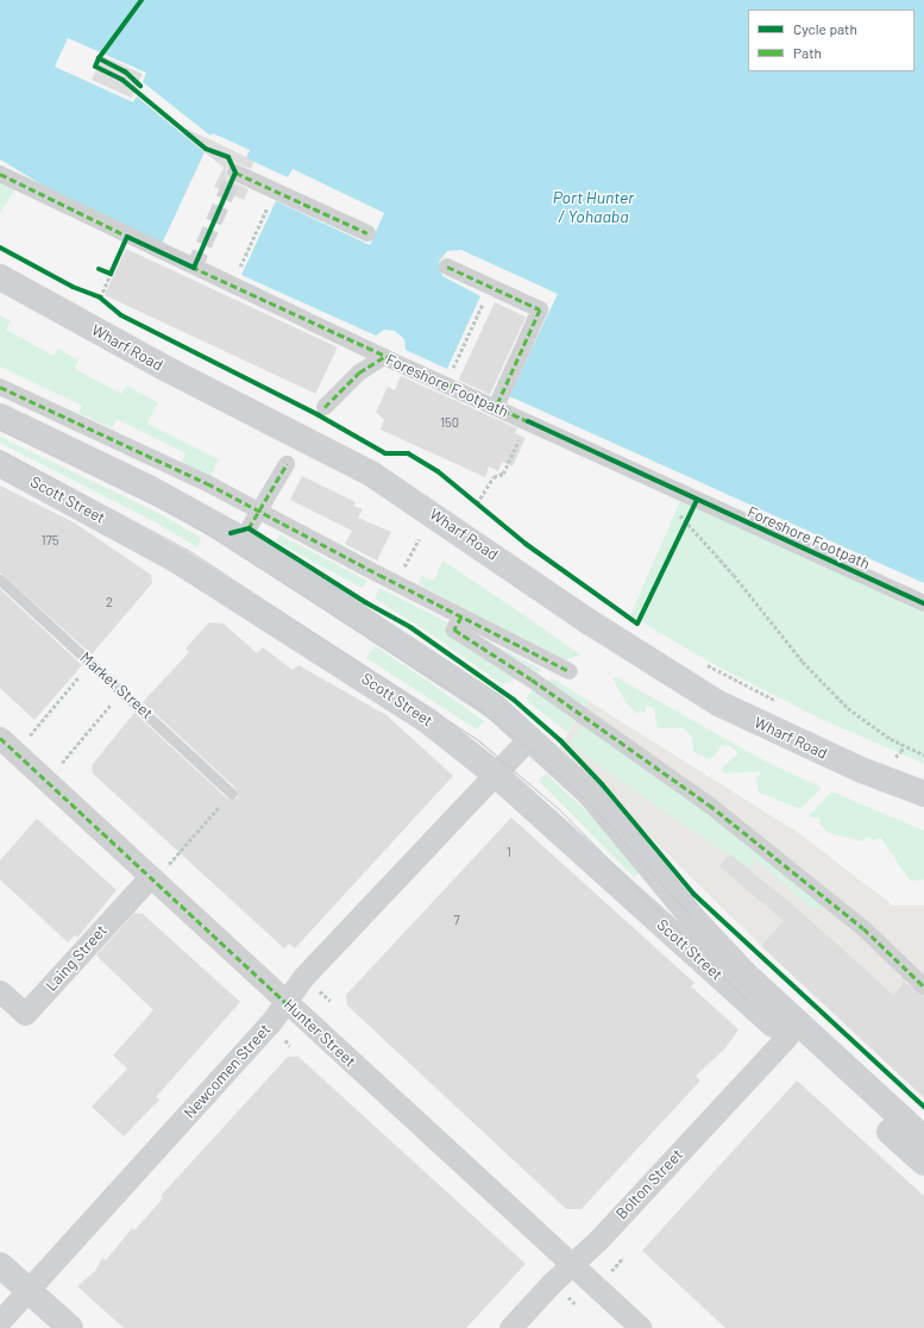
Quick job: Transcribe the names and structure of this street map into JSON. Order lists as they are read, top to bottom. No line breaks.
{"streets":{"main road":["Wharf Road","Scott Street"],"street":["Foreshore Footpath","Laing Street","Hunter Street","Newcomen Street","Bolton Street"],"lane":["Market Street"]},"crossings":[["Scott Street","Newcomen Street"],["Scott Street","Bolton Street"],["Laing Street","Hunter Street"],["Hunter Street","Newcomen Street"],["Hunter Street","Bolton Street"]],"water":["Port Hunter / Yohaaba"],"house_numbers":["150","175","2","1","7"],"legend":["Cycle path","Path"]}
